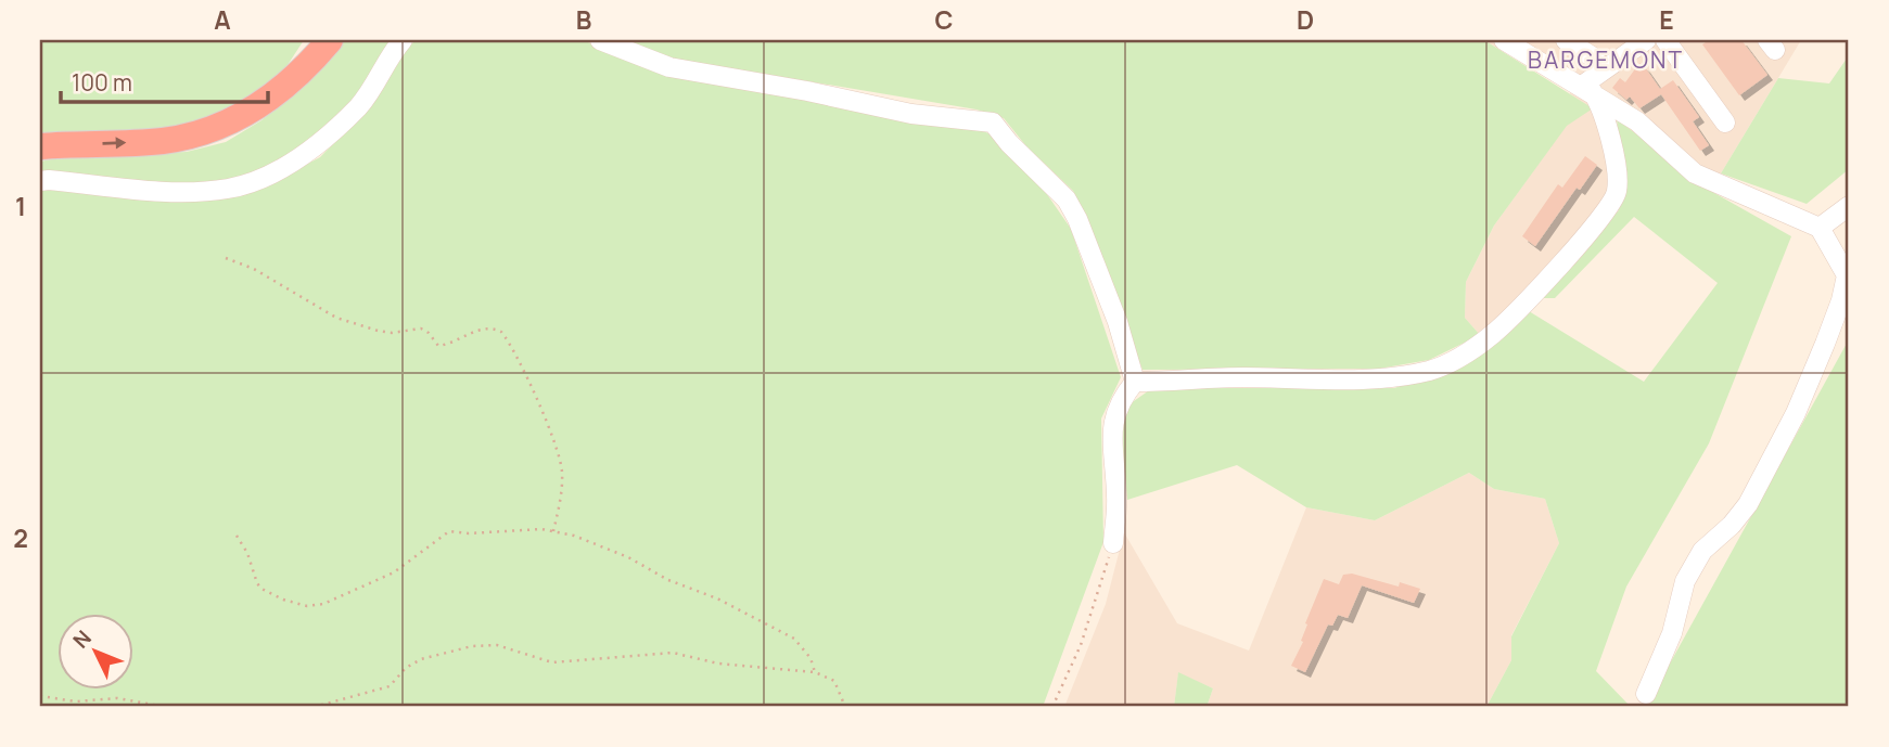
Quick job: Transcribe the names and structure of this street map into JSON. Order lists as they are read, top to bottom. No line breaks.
{"districts":["BARGEMONT"],"scale_bar":"100 m","north":"top left","grid":{"columns":["A","B","C","D","E"],"rows":["1","2"]}}
